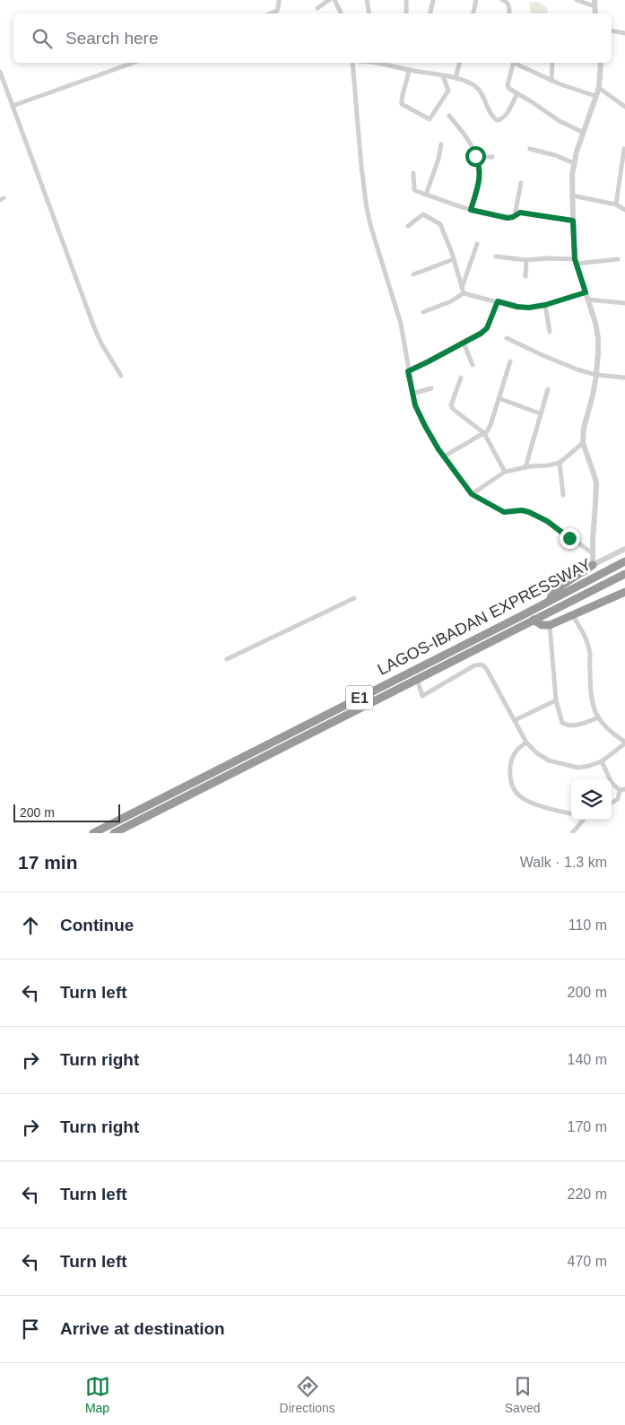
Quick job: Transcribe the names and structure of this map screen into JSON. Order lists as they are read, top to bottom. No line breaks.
{"streets":{"highway":["LAGOS-IBADAN EXPRESSWAY","E1"]},"scale_bar":"200 m","page":{"search":"Search here","scale":"200 m","heading":["17 min","Walk · 1.3 km"],"list":[["Continue","110 m"],["Turn left","200 m"],["Turn right","140 m"],["Turn right","170 m"],["Turn left","220 m"],["Turn left","470 m"],"Arrive at destination"],"nav":["Map","Directions","Saved"]}}
